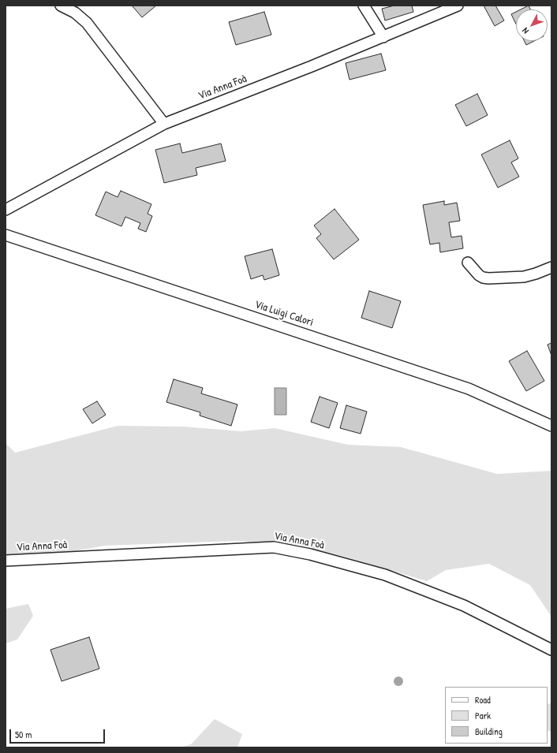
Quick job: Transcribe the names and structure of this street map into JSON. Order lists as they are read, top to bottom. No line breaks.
{"streets":{"street":["Via Anna Foà","Via Luigi Calori"]},"legend":["Road","Park","Building"],"scale_bar":"50 m","north":"bottom left"}
